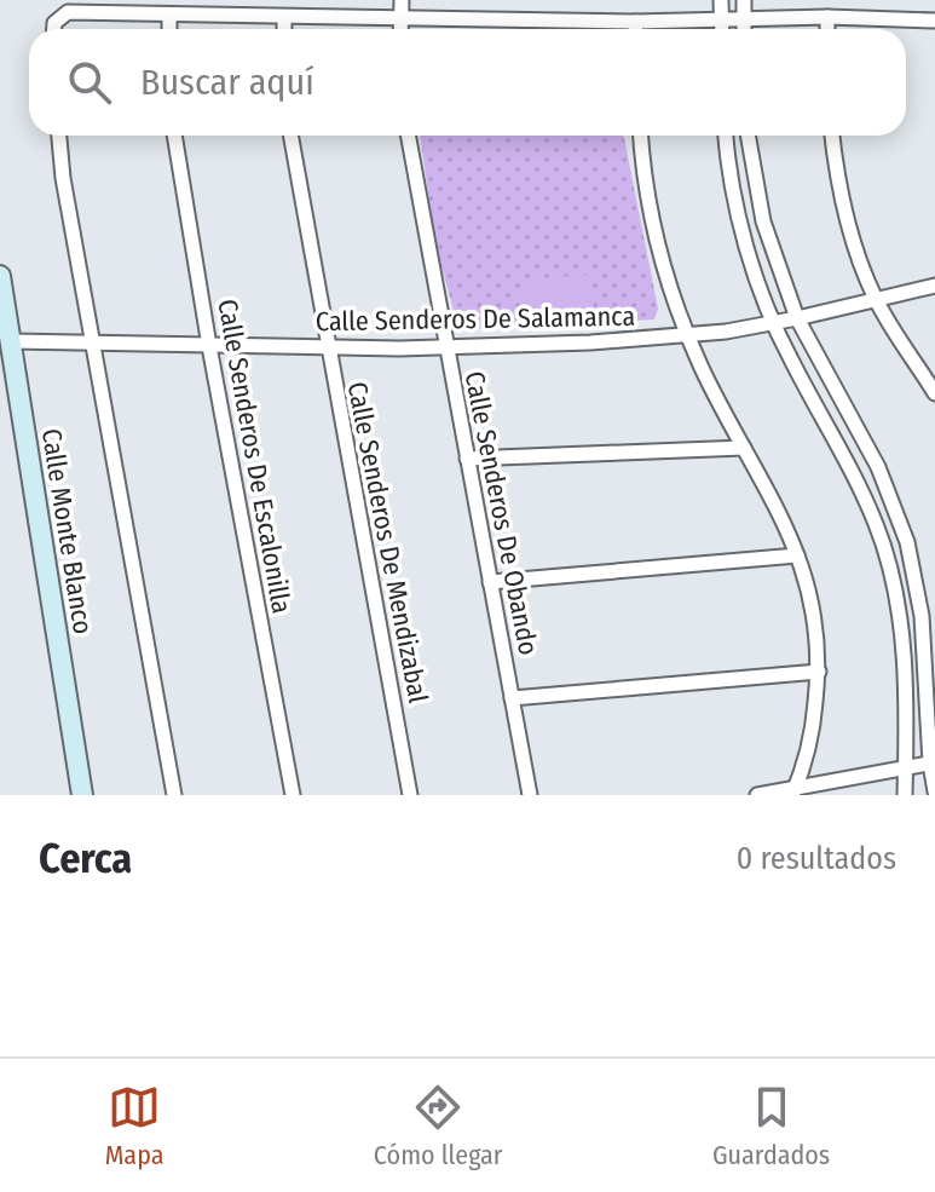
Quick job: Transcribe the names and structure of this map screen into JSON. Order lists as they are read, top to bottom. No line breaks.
{"streets":{"main road":["Calle Monte Blanco"],"street":["Calle Senderos De Salamanca","Calle Senderos De Escalonilla","Calle Senderos De Obando","Calle Senderos De Mendizabal"]},"crossings":[["Calle Senderos De Salamanca","Calle Senderos De Escalonilla"],["Calle Senderos De Salamanca","Calle Senderos De Obando"],["Calle Senderos De Salamanca","Calle Monte Blanco"],["Calle Senderos De Salamanca","Calle Senderos De Mendizabal"]],"page":{"search":"Buscar aquí","heading":["Cerca","0 resultados"],"nav":["Mapa","Cómo llegar","Guardados"]}}
